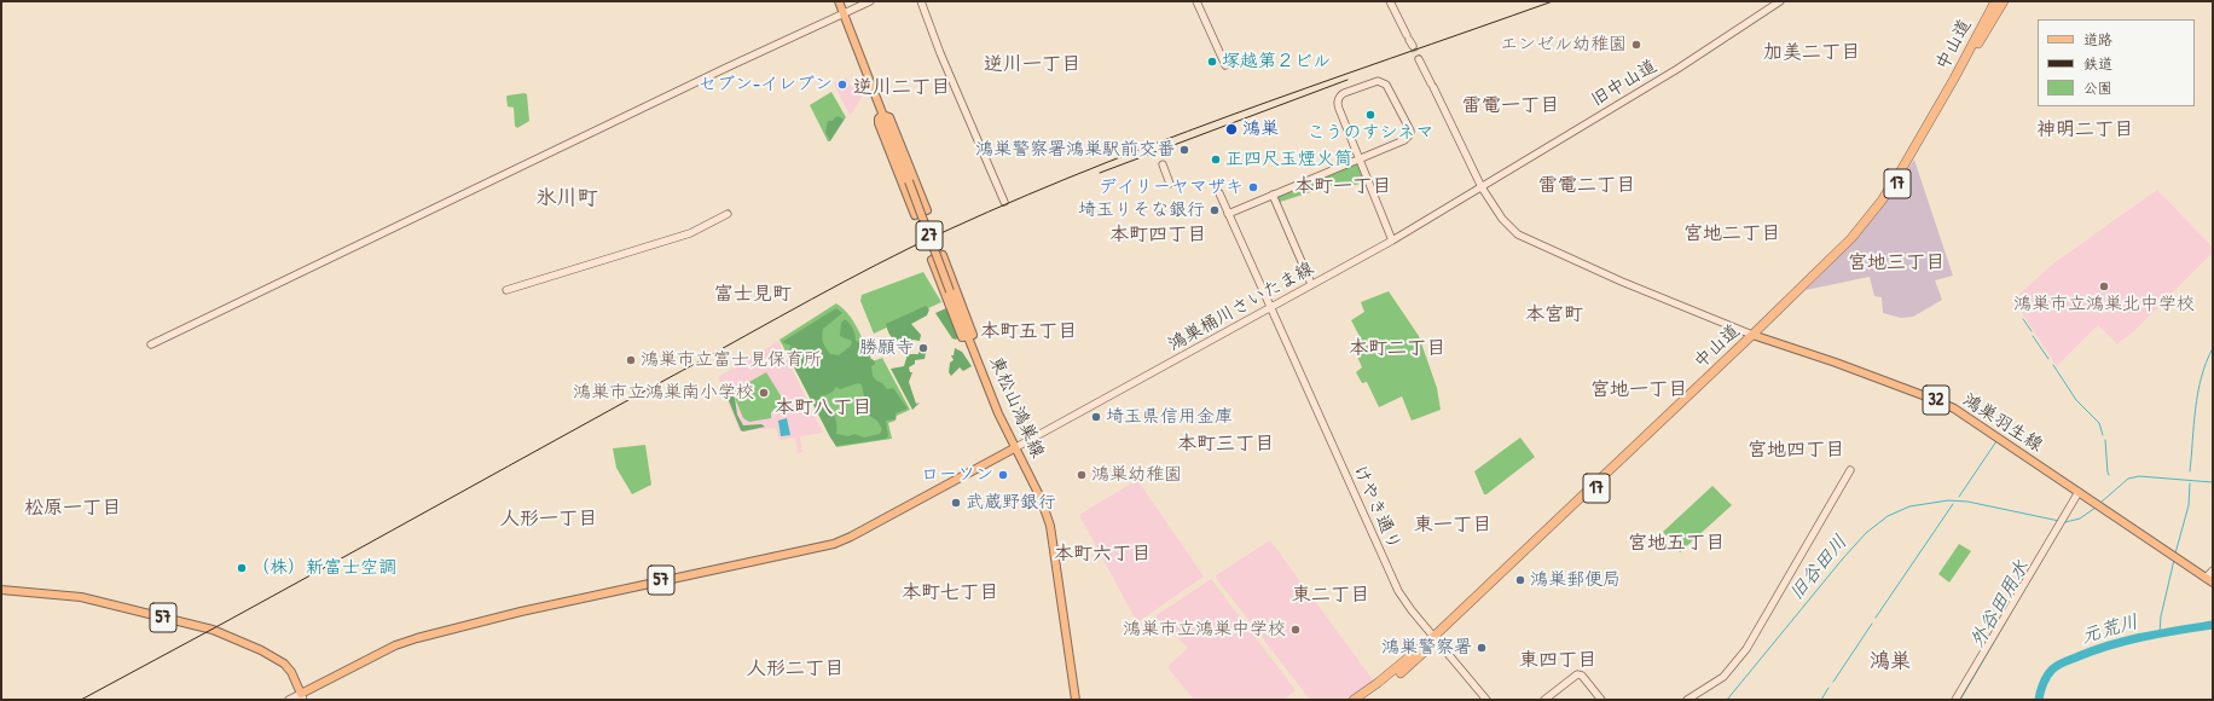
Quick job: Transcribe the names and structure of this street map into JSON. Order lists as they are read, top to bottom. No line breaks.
{"streets":{"highway":["中山道","17"],"main road":["27","32","東松山鴻巣線","鴻巣羽生線","57"],"street":["旧中山道","鴻巣桶川さいたま線","けやき通り"]},"crossings":[["中山道","鴻巣羽生線"],["中山道","けやき通り"],["旧中山道","鴻巣桶川さいたま線"],["鴻巣桶川さいたま線","東松山鴻巣線"],["鴻巣桶川さいたま線","けやき通り"],["鴻巣桶川さいたま線","57"],["東松山鴻巣線","57"]],"districts":["加美二丁目","逆川一丁目","逆川二丁目","雷電一丁目","神明二丁目","雷電二丁目","本町一丁目","氷川町","宮地二丁目","本町四丁目","宮地三丁目","富士見町","本宮町","本町五丁目","本町二丁目","宮地一丁目","本町八丁目","本町三丁目","宮地四丁目","松原一丁目","人形一丁目","東一丁目","宮地五丁目","本町六丁目","本町七丁目","東二丁目","東四丁目","鴻巣","人形二丁目"],"water":["旧谷田川","外谷田用水","元荒川"],"places":["エンゼル幼稚園","塚越第２ビル","セブン-イレブン","こうのすシネマ","鴻巣","鴻巣警察署鴻巣駅前交番","正四尺玉煙火筒","デイリーヤマザキ","埼玉りそな銀行","鴻巣市立鴻巣北中学校","勝願寺","鴻巣市立富士見保育所","鴻巣市立鴻巣南小学校","埼玉県信用金庫","ローソン","鴻巣幼稚園","武蔵野銀行","（株）新富士空調","鴻巣郵便局","鴻巣市立鴻巣中学校","鴻巣警察署"],"legend":["道路","鉄道","公園"]}
